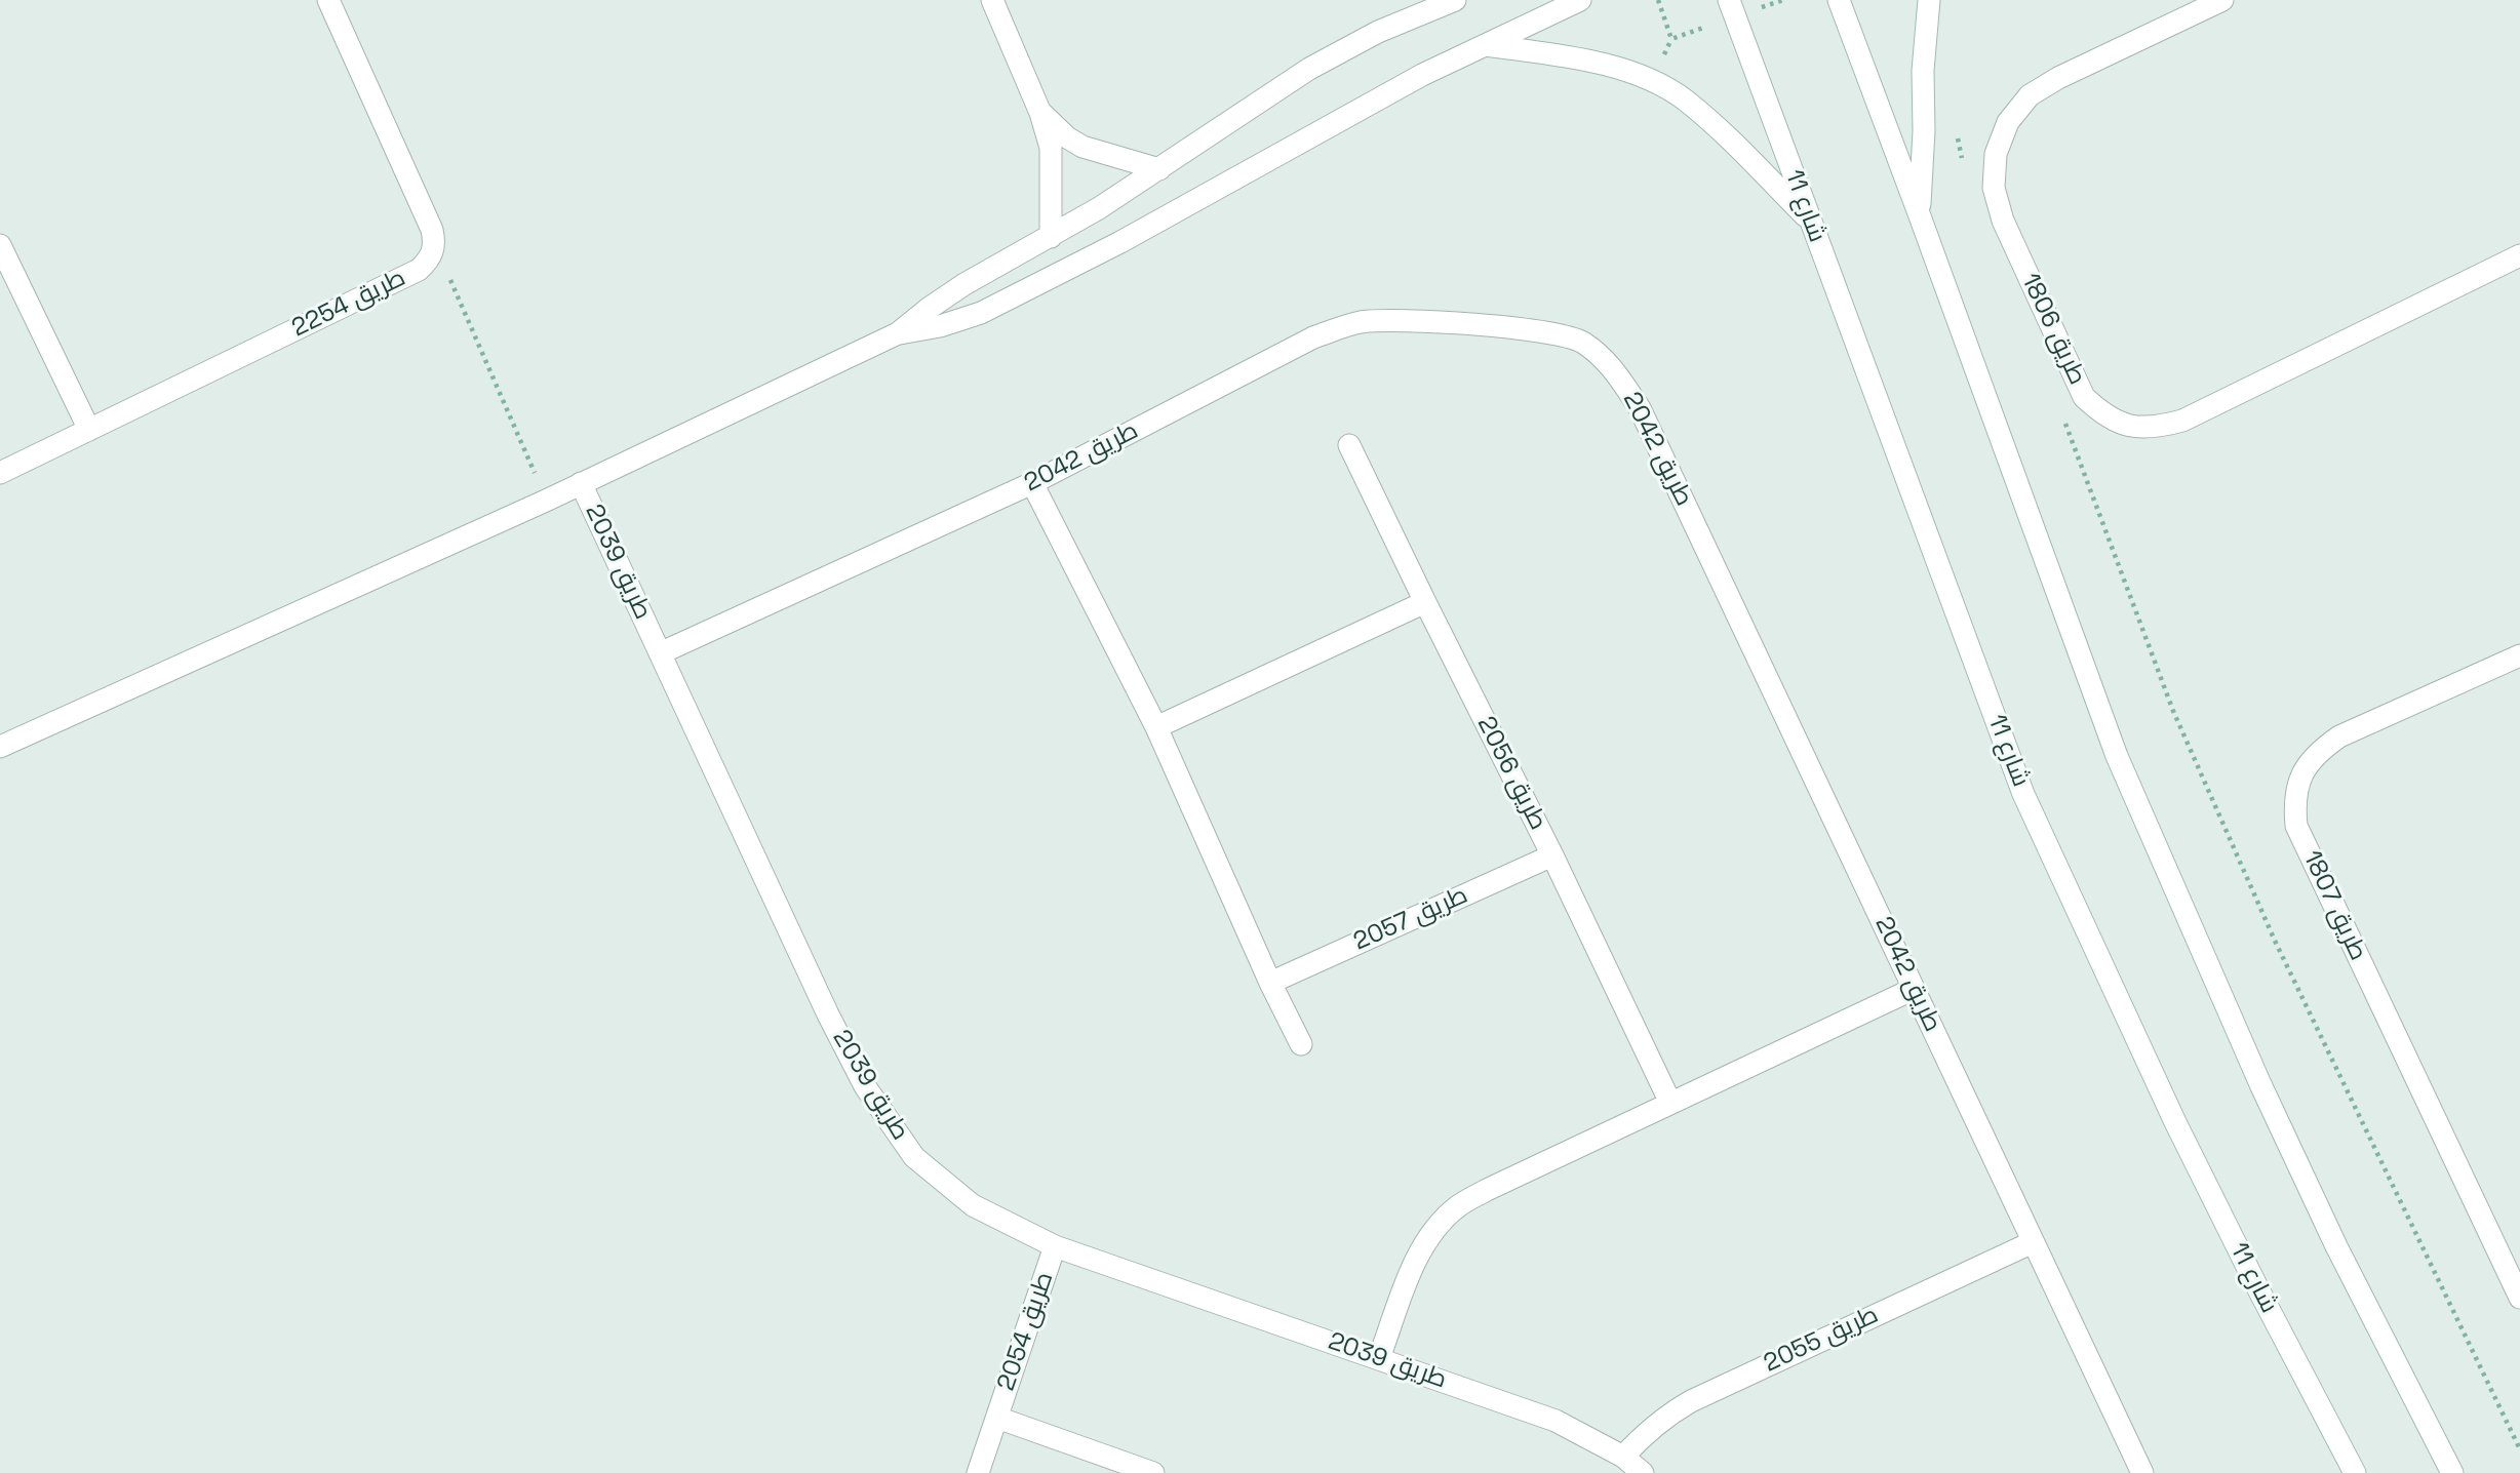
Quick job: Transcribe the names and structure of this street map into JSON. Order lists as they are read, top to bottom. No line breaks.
{"streets":{"street":["شارع 11","طريق 2254","طريق 1806","طريق 2042","طريق 2039","طريق 2056","طريق 1807","طريق 2057","طريق 2054","طريق 2055"]},"crossings":[["طريق 2042","طريق 2039"],["طريق 2042","طريق 2055"],["طريق 2039","طريق 2054"],["طريق 2039","طريق 2055"],["طريق 2056","طريق 2057"]]}
